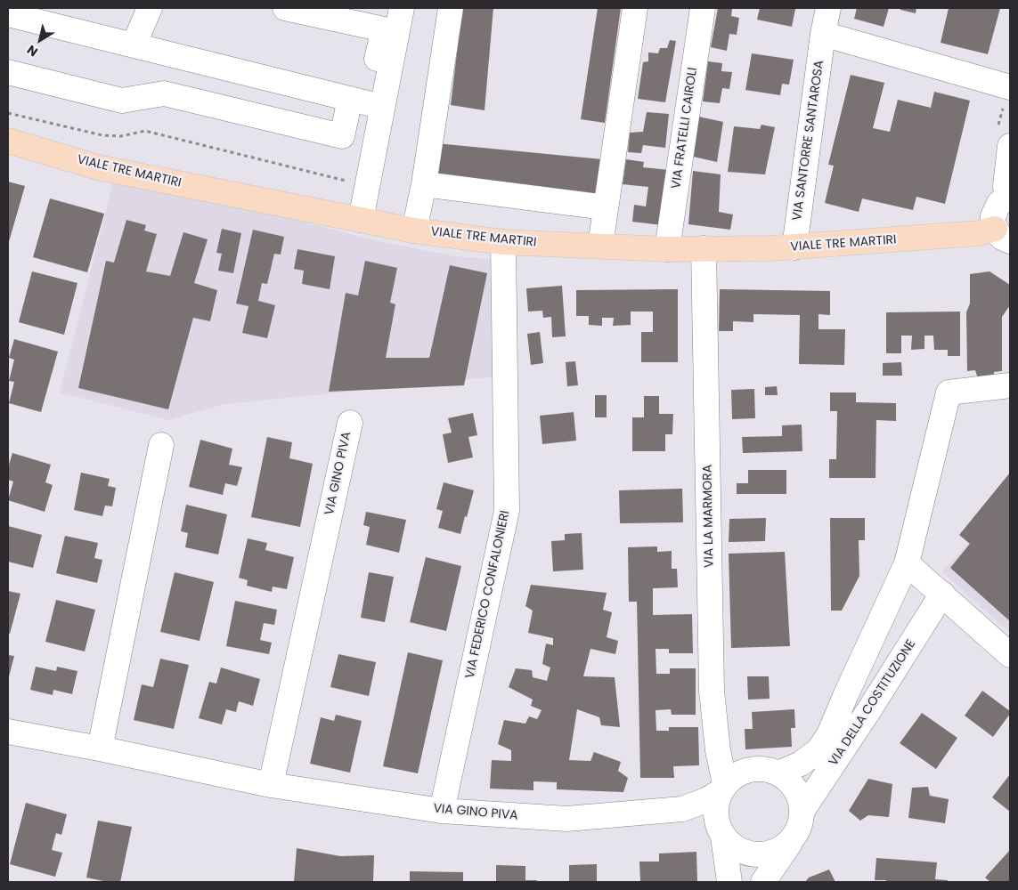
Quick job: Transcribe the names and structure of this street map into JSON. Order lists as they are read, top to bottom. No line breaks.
{"streets":{"main road":["VIALE TRE MARTIRI"],"street":["VIA FRATELLI CAIROLI","VIA SANTORRE SANTAROSA","VIA GINO PIVA","VIA LA MARMORA","VIA FEDERICO CONFALONIERI","VIA DELLA COSTITUZIONE"]},"crossings":[["VIA FRATELLI CAIROLI","VIALE TRE MARTIRI"],["VIA SANTORRE SANTAROSA","VIALE TRE MARTIRI"],["VIALE TRE MARTIRI","VIA LA MARMORA"],["VIALE TRE MARTIRI","VIA FEDERICO CONFALONIERI"],["VIA GINO PIVA","VIA FEDERICO CONFALONIERI"],["VIA LA MARMORA","VIA DELLA COSTITUZIONE"]],"north":"bottom left"}
